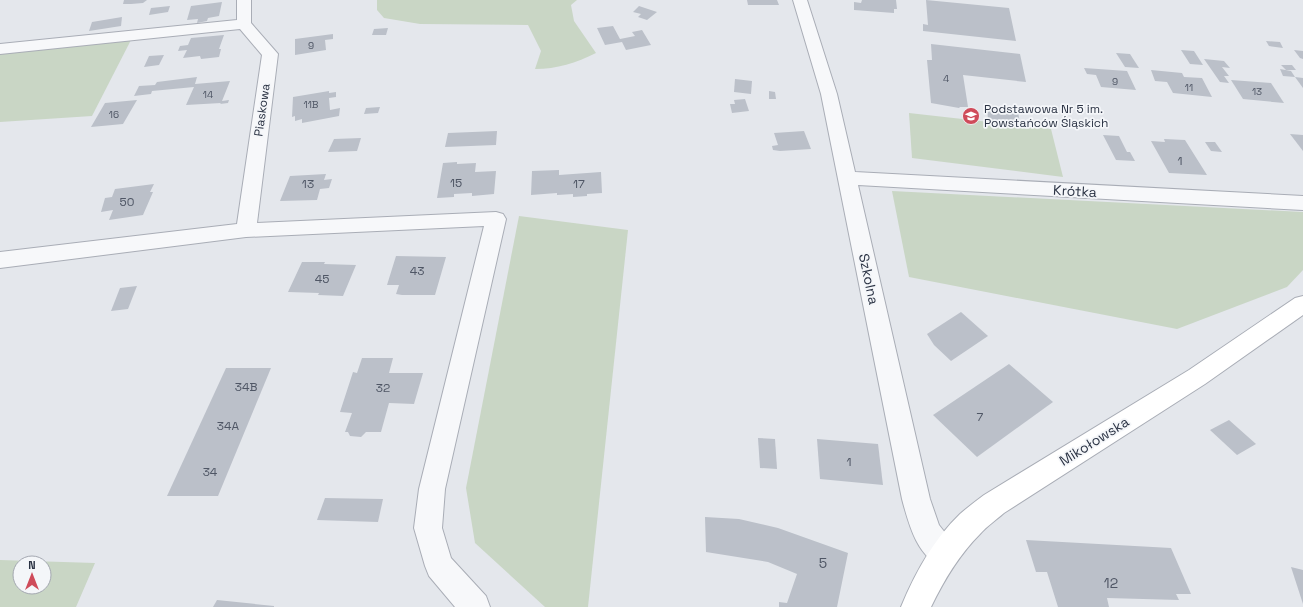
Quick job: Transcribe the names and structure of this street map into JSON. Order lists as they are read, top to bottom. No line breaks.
{"streets":{"street":["Piaskowa","Krótka","Szkolna","Mikołowska"]},"crossings":[["Krótka","Szkolna"],["Szkolna","Mikołowska"]],"places":{"school or university":["Podstawowa Nr 5 im. Powstańców Śląskich"]},"house_numbers":["9","4","9","11","13","14","11B","16","1","15","13","17","50","43","45","34B","32","7","34A","1","34","5","12"],"north":"top"}
